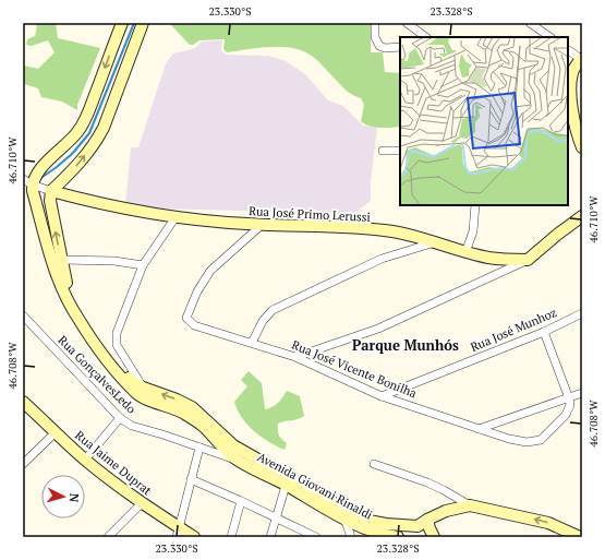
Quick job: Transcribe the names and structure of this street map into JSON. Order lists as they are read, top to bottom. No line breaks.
{"streets":{"street":["Rua José Primo Lerussi","Rua José Munhoz","Rua José Vicente Bonilha","Rua GonçalvesLedo","Rua Jaime Duprat","Avenida Giovani Rinaldi"]},"crossings":[["Rua José Primo Lerussi","Rua José Vicente Bonilha"],["Rua José Primo Lerussi","Avenida Giovani Rinaldi"],["Rua José Munhoz","Rua José Vicente Bonilha"],["Rua GonçalvesLedo","Avenida Giovani Rinaldi"]],"districts":["Parque Munhós"],"north":"right","coordinates":["23.330°S","23.328°S","46.710°W","46.708°W"]}
